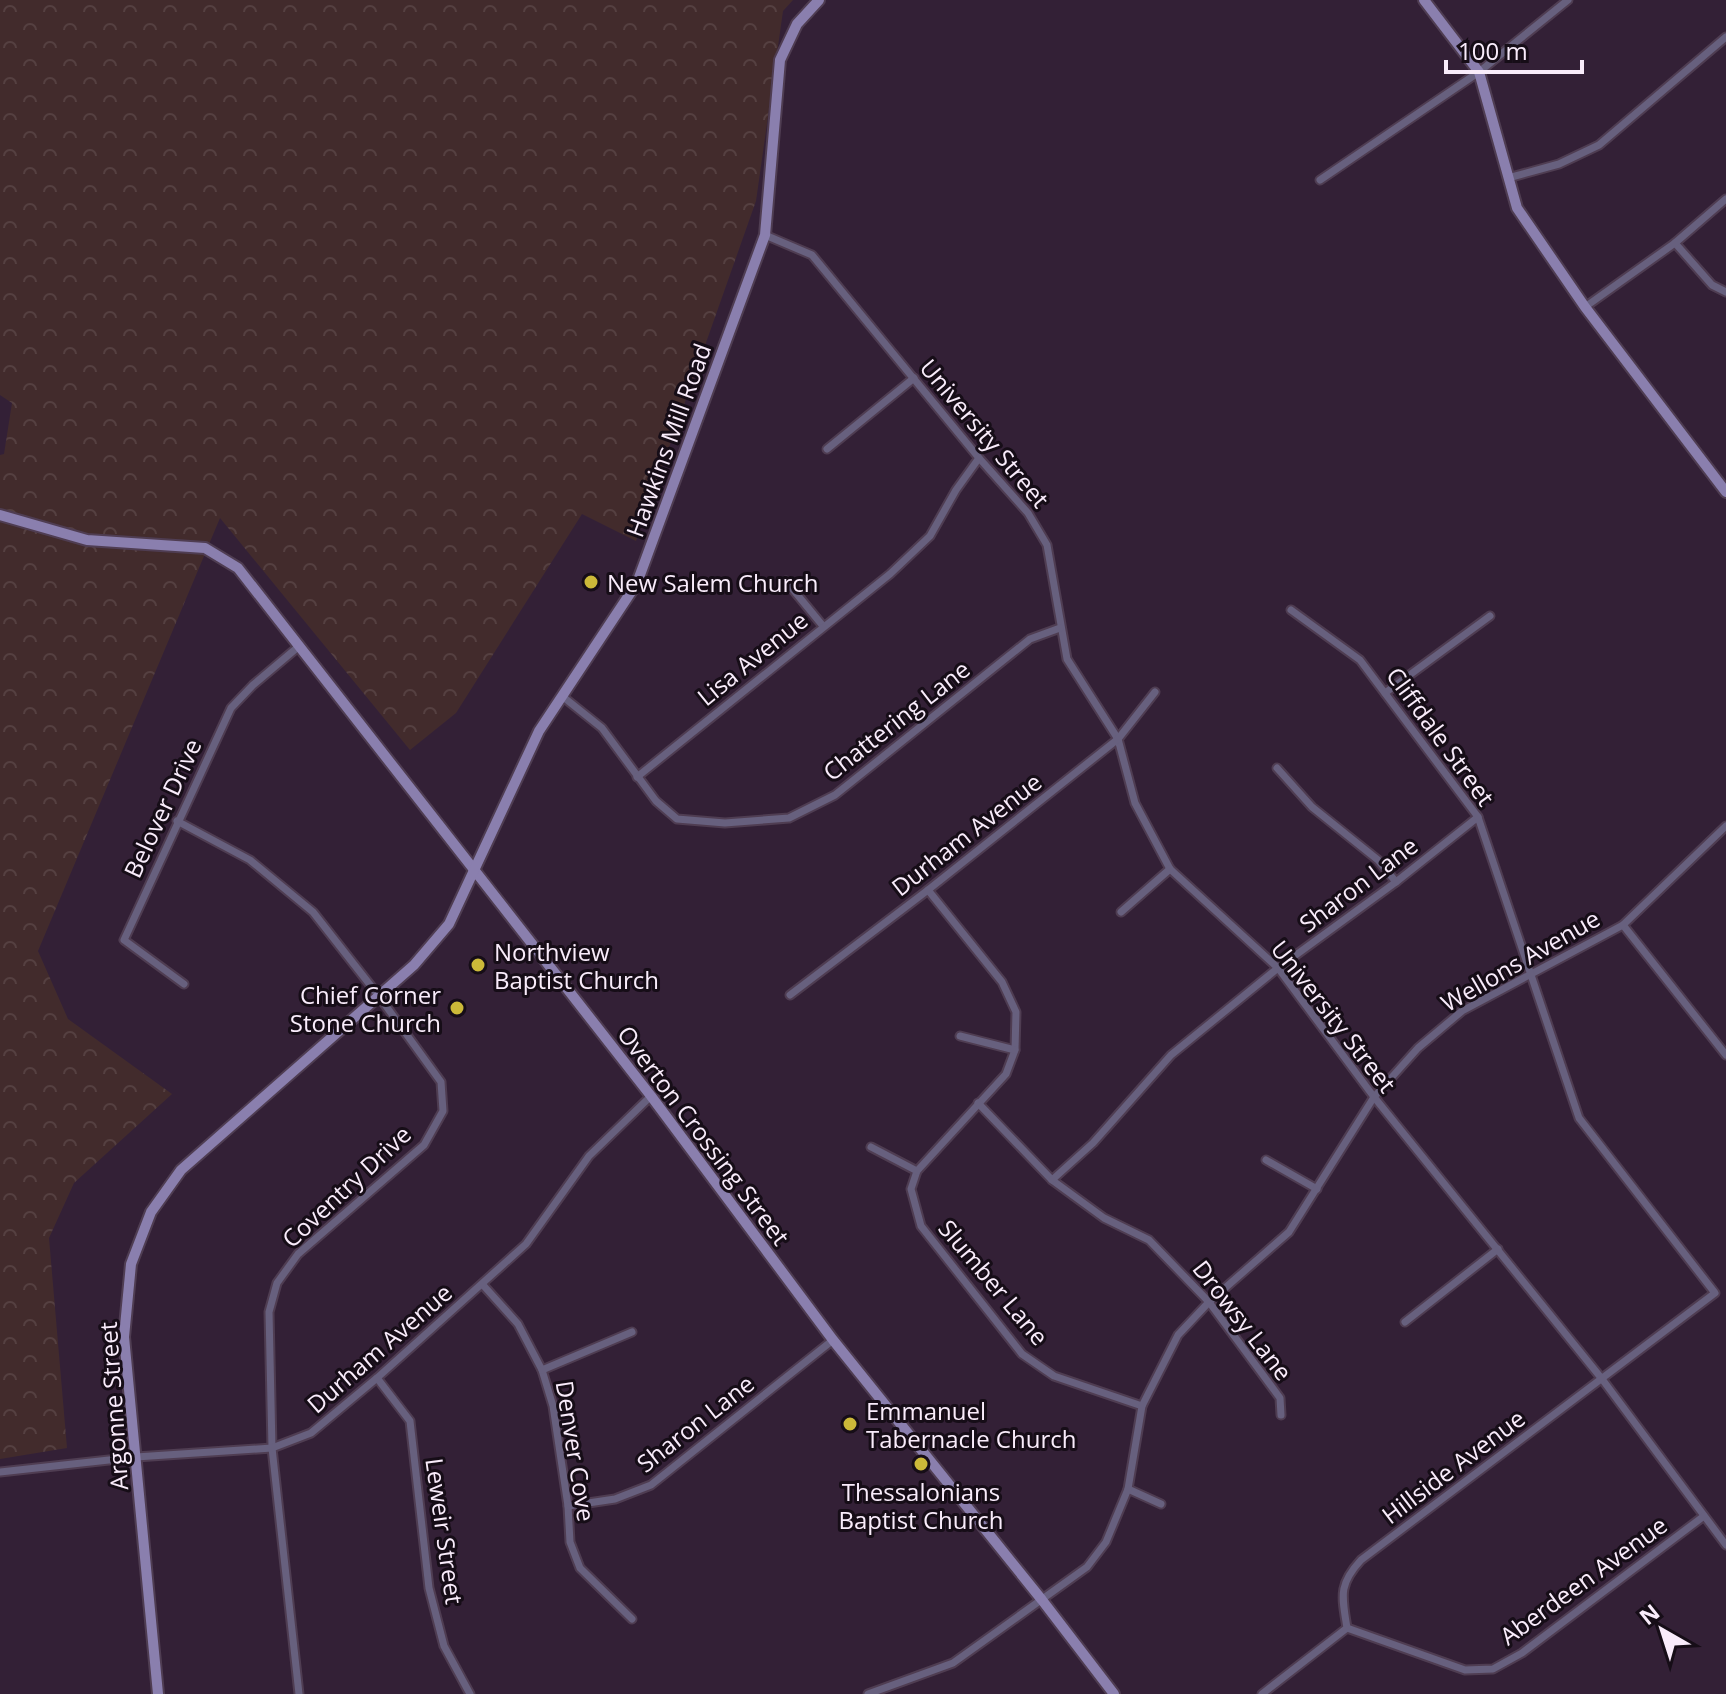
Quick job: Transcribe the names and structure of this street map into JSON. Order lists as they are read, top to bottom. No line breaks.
{"streets":{"street":["University Street","Hawkins Mill Road","Lisa Avenue","Chattering Lane","Cliffdale Street","Belover Drive","Durham Avenue","Sharon Lane","Wellons Avenue","Overton Crossing Street","Coventry Drive","Slumber Lane","Drowsy Lane","Argonne Street","Denver Cove","Hillside Avenue","Leweir Street","Aberdeen Avenue"]},"crossings":[["University Street","Hawkins Mill Road"],["University Street","Lisa Avenue"],["University Street","Chattering Lane"],["University Street","Durham Avenue"],["University Street","Sharon Lane"],["University Street","Wellons Avenue"],["University Street","Hillside Avenue"],["University Street","Aberdeen Avenue"],["Hawkins Mill Road","Chattering Lane"],["Hawkins Mill Road","Overton Crossing Street"],["Hawkins Mill Road","Argonne Street"],["Lisa Avenue","Chattering Lane"],["Cliffdale Street","Sharon Lane"],["Cliffdale Street","Wellons Avenue"],["Cliffdale Street","Hillside Avenue"],["Belover Drive","Overton Crossing Street"],["Belover Drive","Coventry Drive"],["Durham Avenue","Overton Crossing Street"],["Durham Avenue","Coventry Drive"],["Durham Avenue","Argonne Street"],["Durham Avenue","Denver Cove"],["Durham Avenue","Leweir Street"],["Sharon Lane","Overton Crossing Street"],["Sharon Lane","Drowsy Lane"],["Sharon Lane","Denver Cove"],["Wellons Avenue","Overton Crossing Street"],["Wellons Avenue","Slumber Lane"],["Wellons Avenue","Drowsy Lane"],["Overton Crossing Street","Argonne Street"],["Coventry Drive","Argonne Street"],["Hillside Avenue","Aberdeen Avenue"]],"places":["New Salem Church","Northview Baptist Church","Chief Corner Stone Church","Emmanuel Tabernacle Church","Thessalonians Baptist Church"],"scale_bar":"100 m","north":"top left"}
